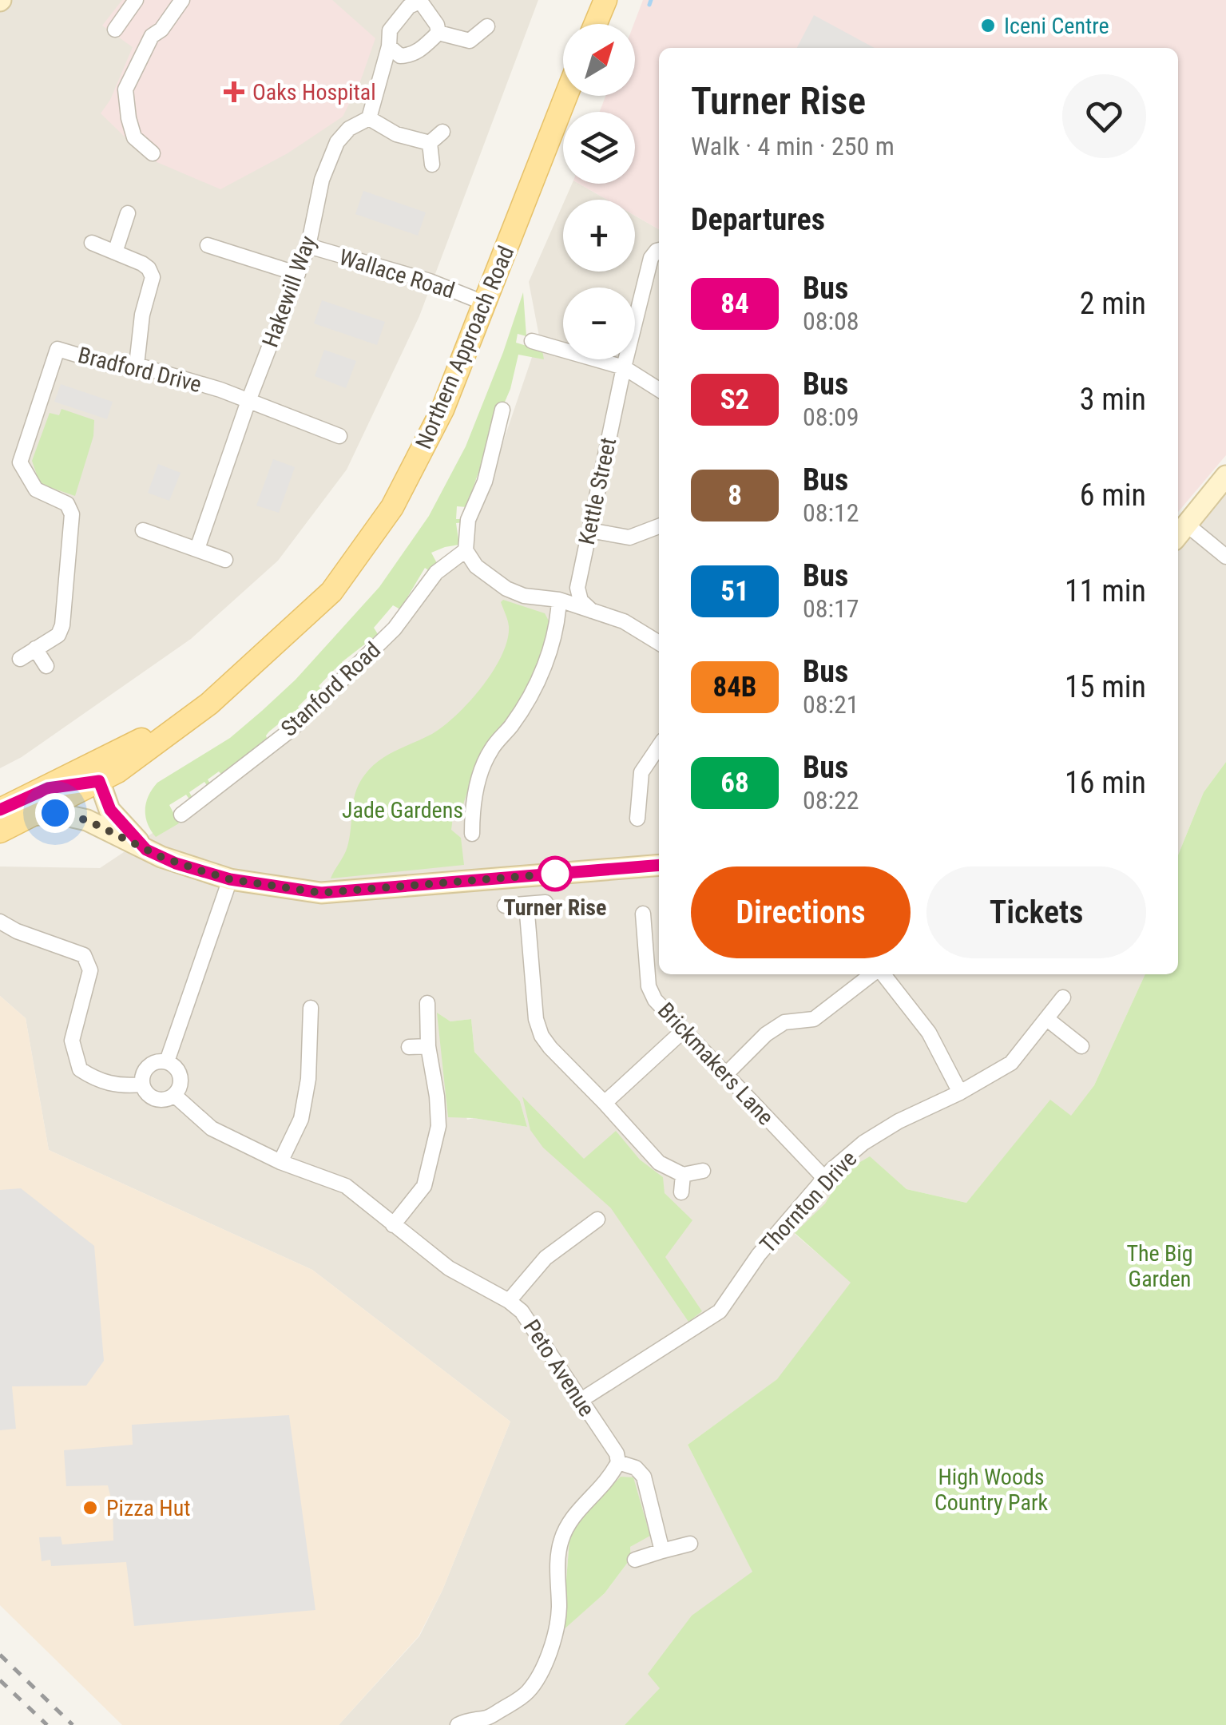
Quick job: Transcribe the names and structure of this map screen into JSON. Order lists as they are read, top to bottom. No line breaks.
{"streets":{"main road":["Northern Approach Road"],"street":["Wallace Road","Hakewill Way","Bradford Drive","Kettle Street","Stanford Road","Brickmakers Lane","Thornton Drive","Peto Avenue"]},"crossings":[["Wallace Road","Hakewill Way"],["Wallace Road","Northern Approach Road"],["Hakewill Way","Bradford Drive"],["Brickmakers Lane","Thornton Drive"],["Thornton Drive","Peto Avenue"]],"parks":["Jade Gardens","The Big Garden","High Woods Country Park"],"places":{"other":["Iceni Centre","Turner Rise","Pizza Hut"],"health":["Oaks Hospital"]},"lines":["bus line 84"],"north":"top right","page":{"map_buttons":["+","−"],"heading":[["Turner Rise","Walk · 4 min · 250 m"],"Departures"],"list":[{"mark":"84","name":"Bus","note":"08:08","value":"2 min"},{"mark":"S2","name":"Bus","note":"08:09","value":"3 min"},{"mark":"8","name":"Bus","note":"08:12","value":"6 min"},{"mark":"51","name":"Bus","note":"08:17","value":"11 min"},{"mark":"84B","name":"Bus","note":"08:21","value":"15 min"},{"mark":"68","name":"Bus","note":"08:22","value":"16 min"}],"buttons":["Directions","Tickets"]}}
